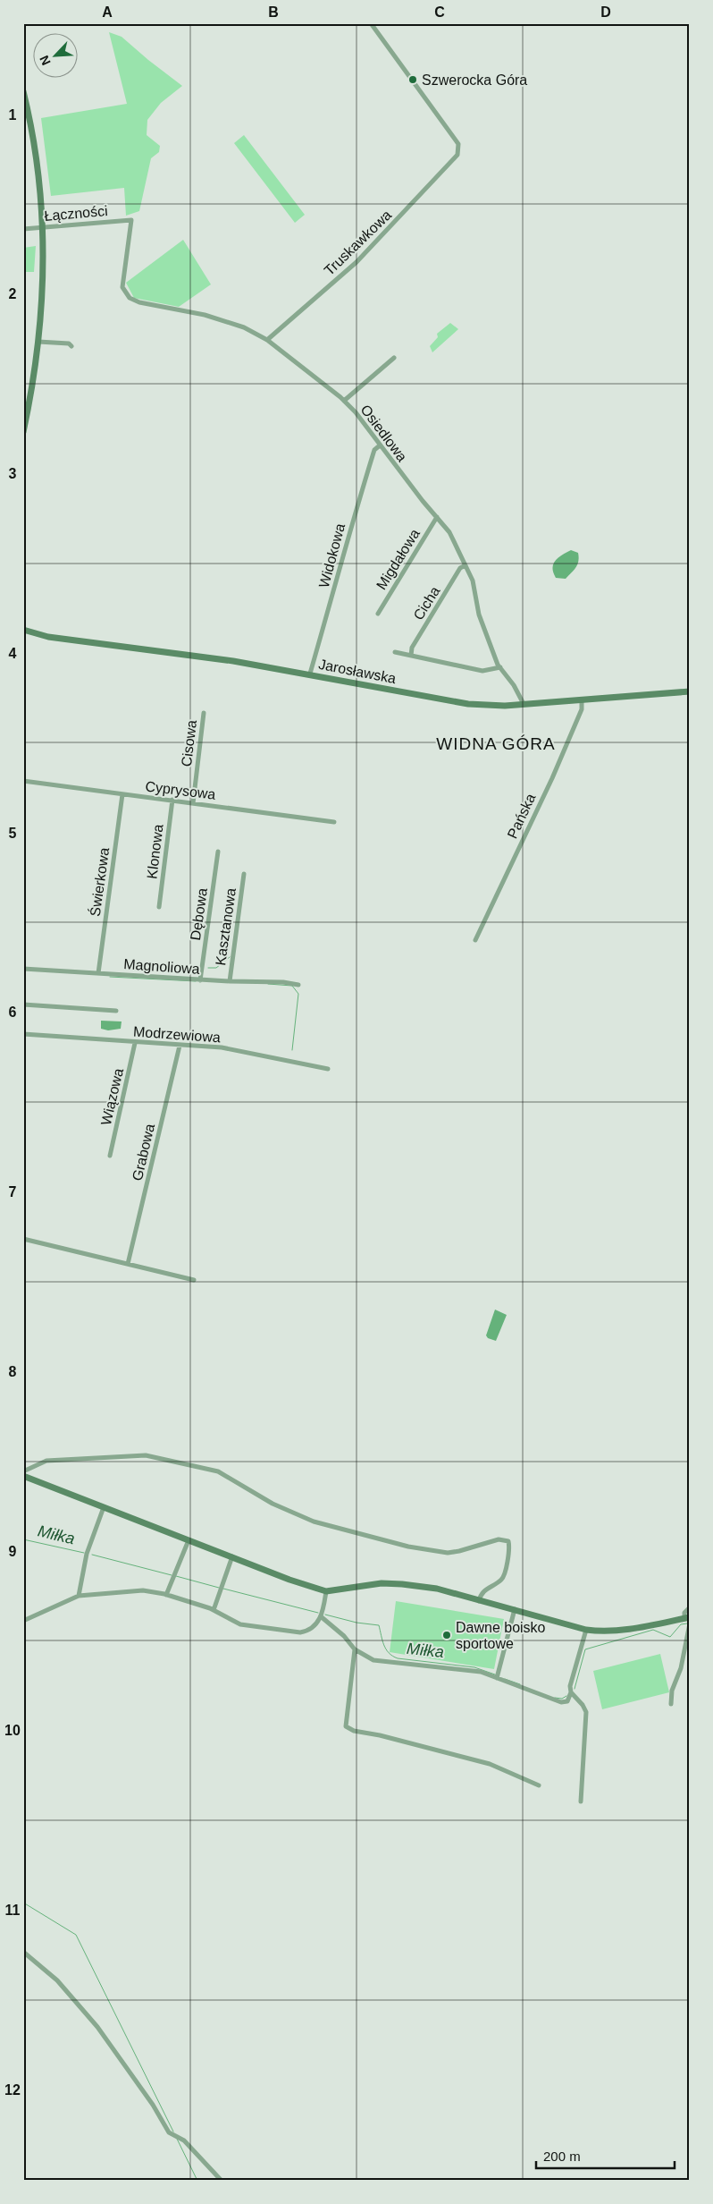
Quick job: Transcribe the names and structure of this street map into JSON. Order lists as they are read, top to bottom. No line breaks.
{"streets":{"main road":["Jarosławska"],"street":["Łączności","Truskawkowa","Osiedlowa","Widokowa","Migdałowa","Cicha","Cisowa","Cyprysowa","Pańska","Klonowa","Świerkowa","Dębowa","Kasztanowa","Magnoliowa","Modrzewiowa","Wiązowa","Grabowa"]},"crossings":[["Łączności","Osiedlowa"],["Truskawkowa","Osiedlowa"],["Osiedlowa","Widokowa"],["Osiedlowa","Migdałowa"],["Osiedlowa","Cicha"],["Osiedlowa","Jarosławska"],["Widokowa","Jarosławska"],["Jarosławska","Pańska"],["Cisowa","Cyprysowa"],["Cyprysowa","Klonowa"],["Cyprysowa","Świerkowa"],["Świerkowa","Magnoliowa"],["Dębowa","Magnoliowa"],["Kasztanowa","Magnoliowa"],["Modrzewiowa","Wiązowa"],["Modrzewiowa","Grabowa"]],"districts":["WIDNA GÓRA"],"water":["Miłka"],"places":["Szwerocka Góra","Dawne boisko sportowe"],"scale_bar":"200 m","north":"bottom left","grid":{"columns":["A","B","C","D"],"rows":["1","2","3","4","5","6","7","8","9","10","11","12"]}}
